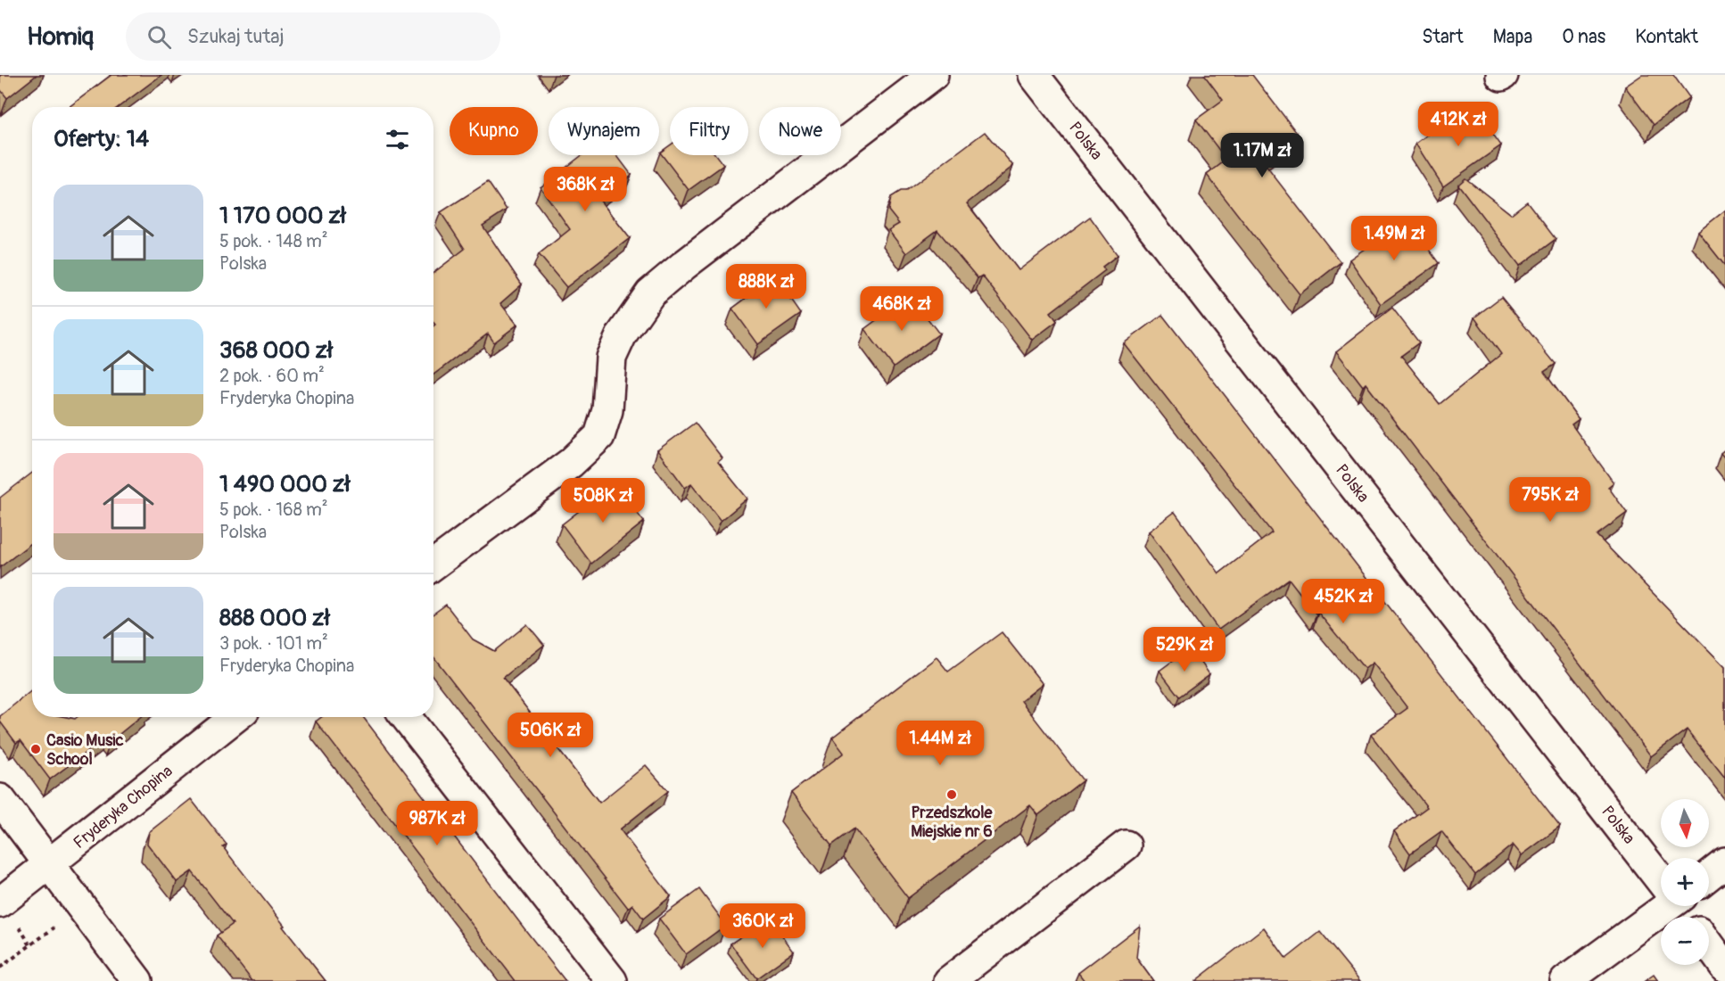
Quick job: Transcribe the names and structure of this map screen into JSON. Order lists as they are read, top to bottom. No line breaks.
{"streets":{"street":["Polska","Fryderyka Chopina"]},"places":["Casio Music School","Przedszkole Miejskie nr 6"],"north":"bottom","page":{"header":"Homiq","search":"Szukaj tutaj","nav":["Start","Mapa","O nas","Kontakt"],"price":["412K zł","1.17M zł","368K zł","1.49M zł","888K zł","468K zł","795K zł","508K zł","452K zł","529K zł","506K zł","1.44M zł","987K zł","360K zł"],"chip":["Kupno","Wynajem","Filtry","Nowe"],"heading":"Oferty: 14","list":[{"name":"1 170 000 zł","note":"5 pok. · 148 m² · Polska"},{"name":"368 000 zł","note":"2 pok. · 60 m² · Fryderyka Chopina"},{"name":"1 490 000 zł","note":"5 pok. · 168 m² · Polska"},{"name":"888 000 zł","note":"3 pok. · 101 m² · Fryderyka Chopina"}],"map_buttons":["+","−"]}}
